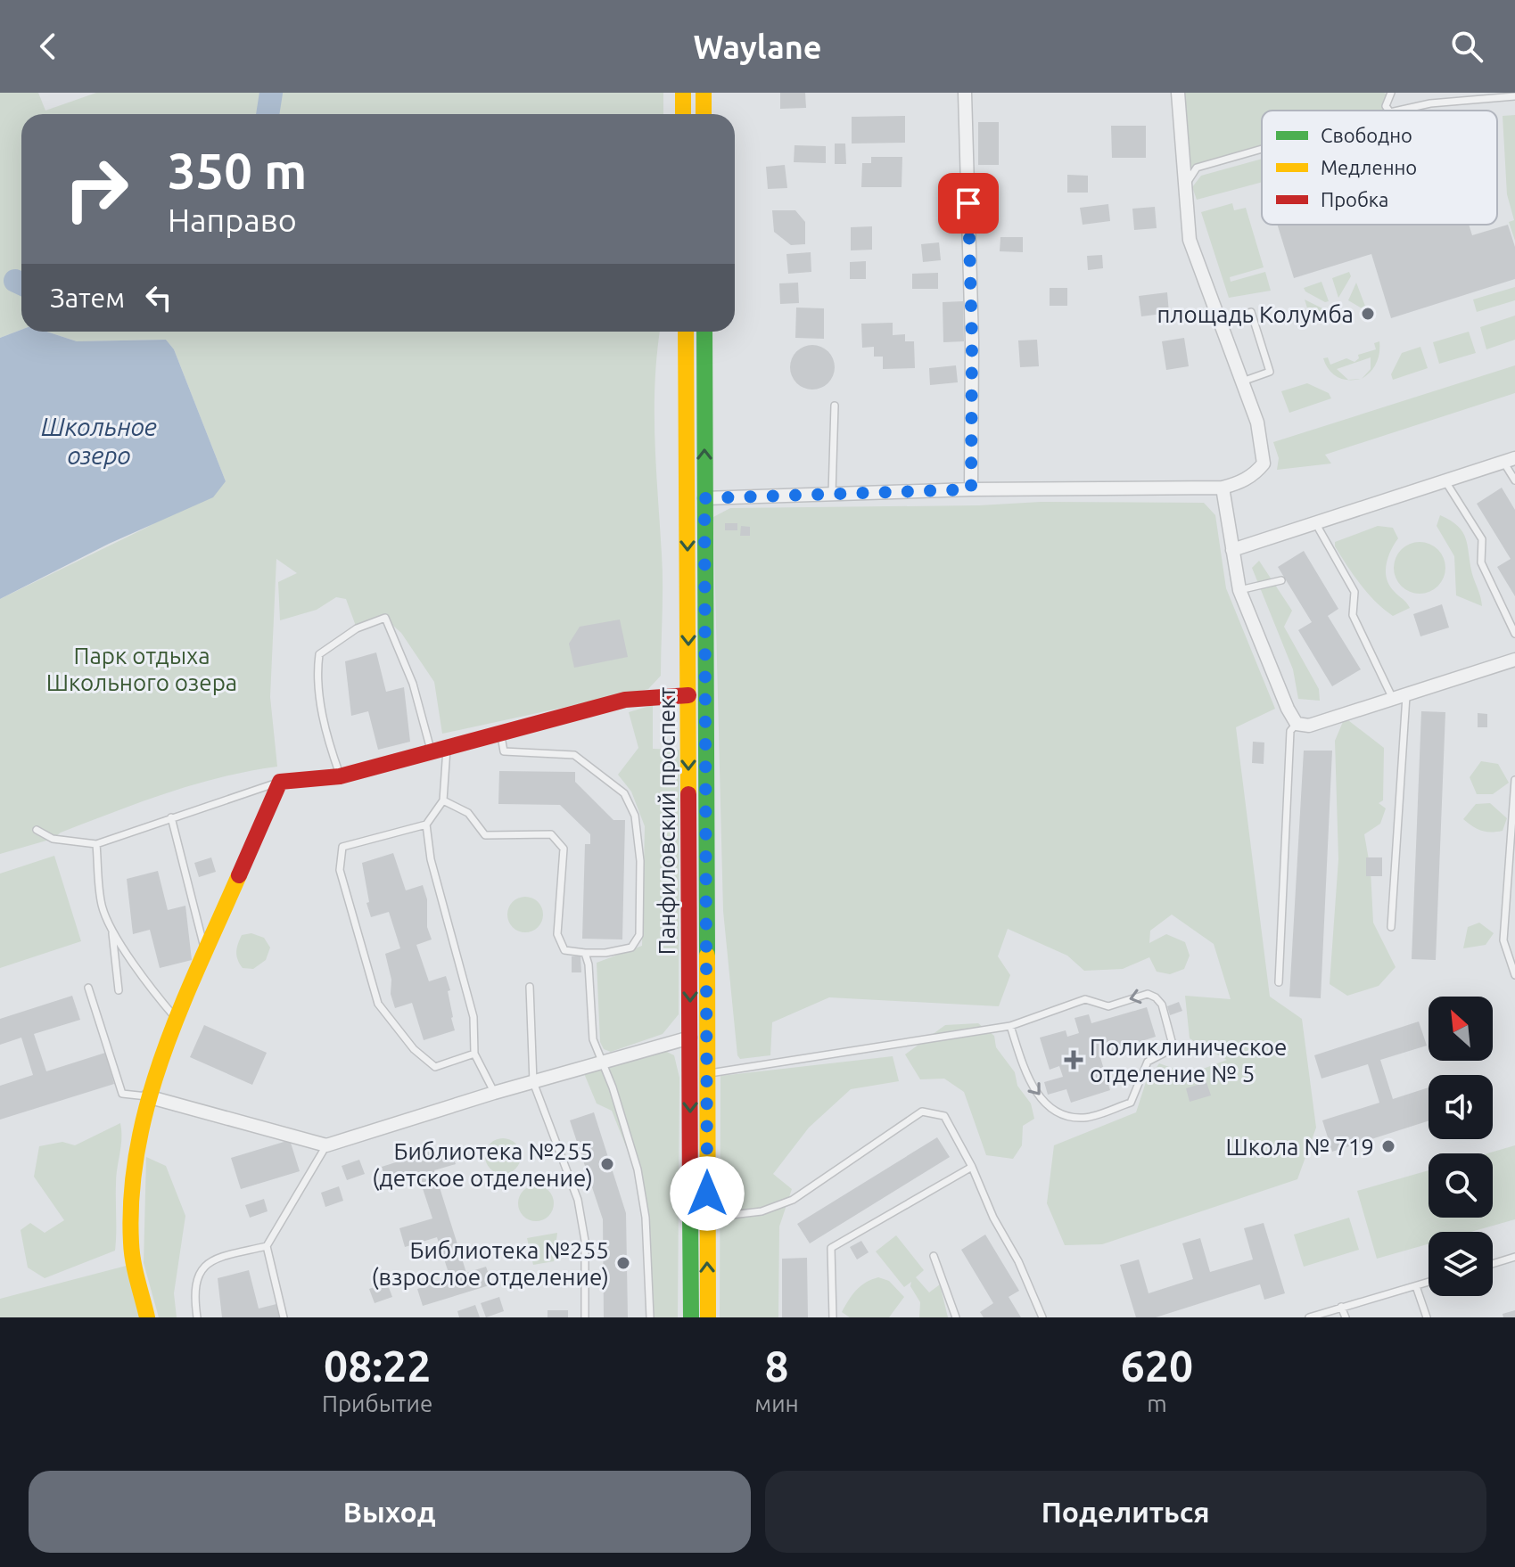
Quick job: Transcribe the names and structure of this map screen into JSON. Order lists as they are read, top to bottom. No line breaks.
{"streets":{"main road":["Панфиловский проспект"]},"water":["Школьное озеро"],"parks":["Парк отдыха Школьного озера"],"places":{"other":["площадь Колумба","Школа № 719","Библиотека №255 (детское отделение)","Библиотека №255 (взрослое отделение)"],"health":["Поликлиническое отделение № 5"]},"legend":["Свободно","Медленно","Пробка"],"north":"top left","page":{"header":"Waylane","turn":["350 m","Направо"],"then":"Затем","eta":["08:22","Прибытие","8","мин","620","m"],"buttons":["Выход","Поделиться"]}}
